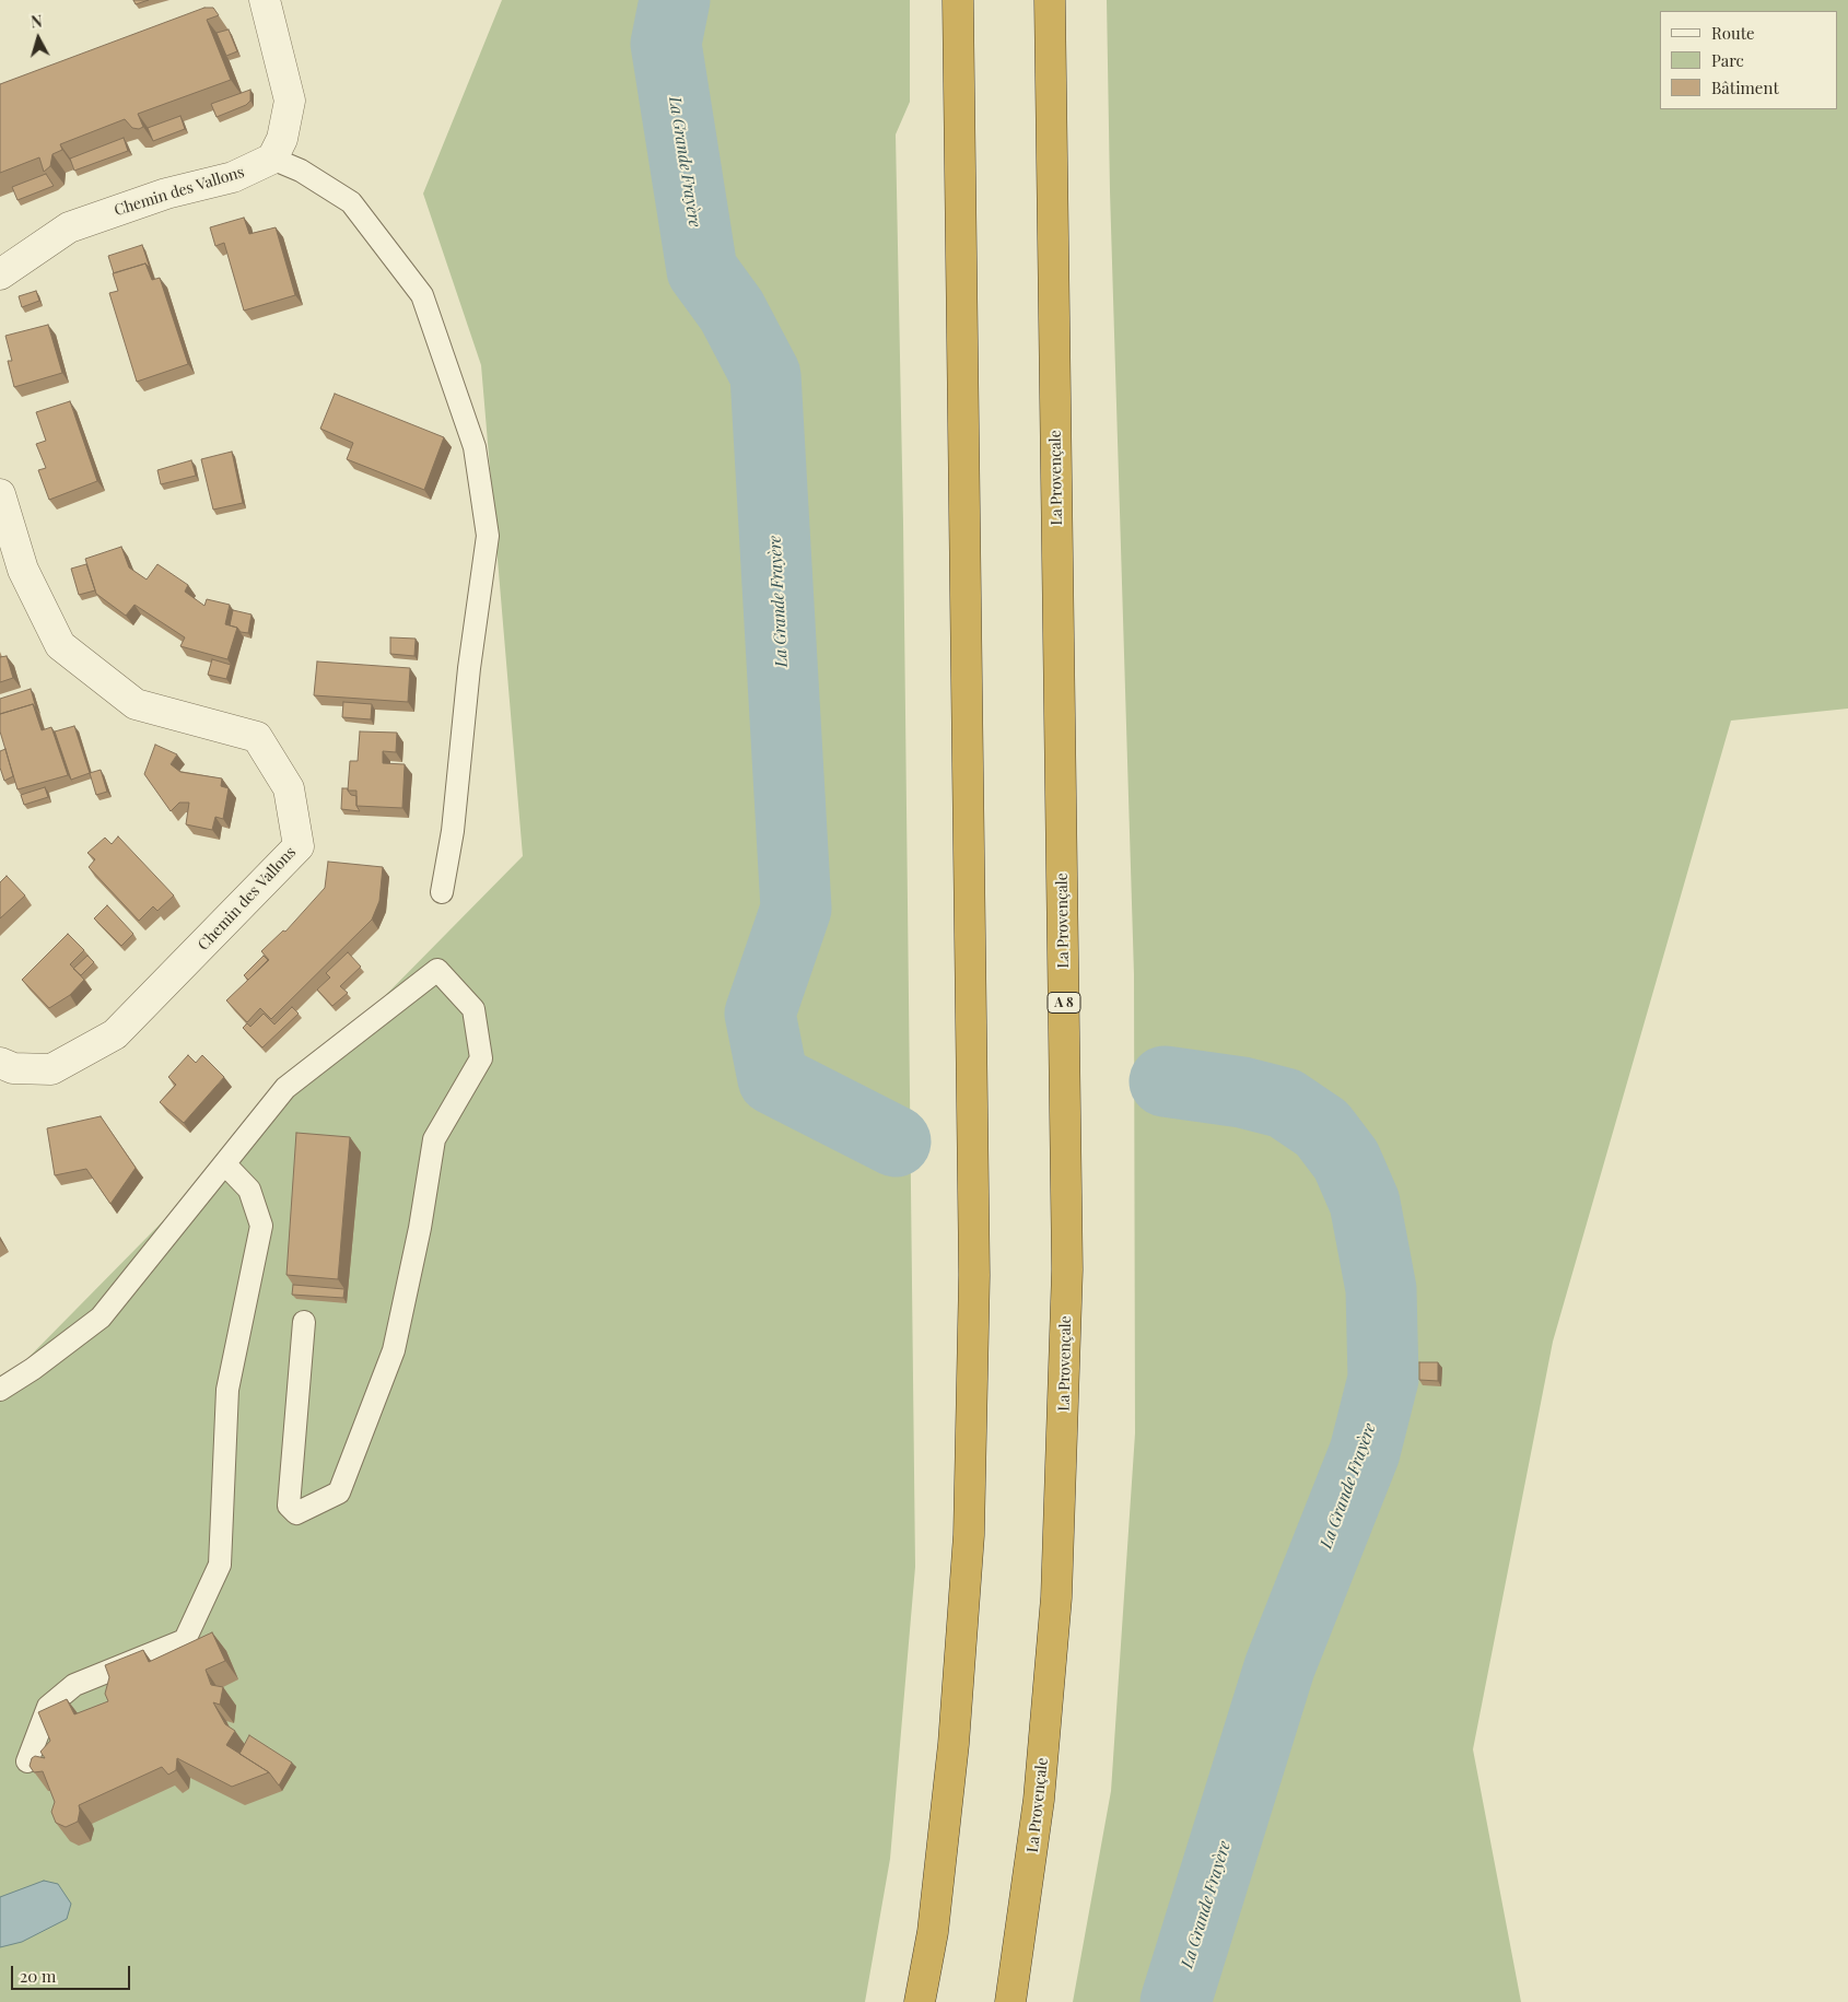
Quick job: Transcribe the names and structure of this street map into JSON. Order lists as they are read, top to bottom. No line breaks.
{"streets":{"highway":["La Provençale","A 8"],"street":["Chemin des Vallons"]},"water":["La Grande Frayère"],"legend":["Route","Parc","Bâtiment"],"scale_bar":"20 m","north":"top"}
